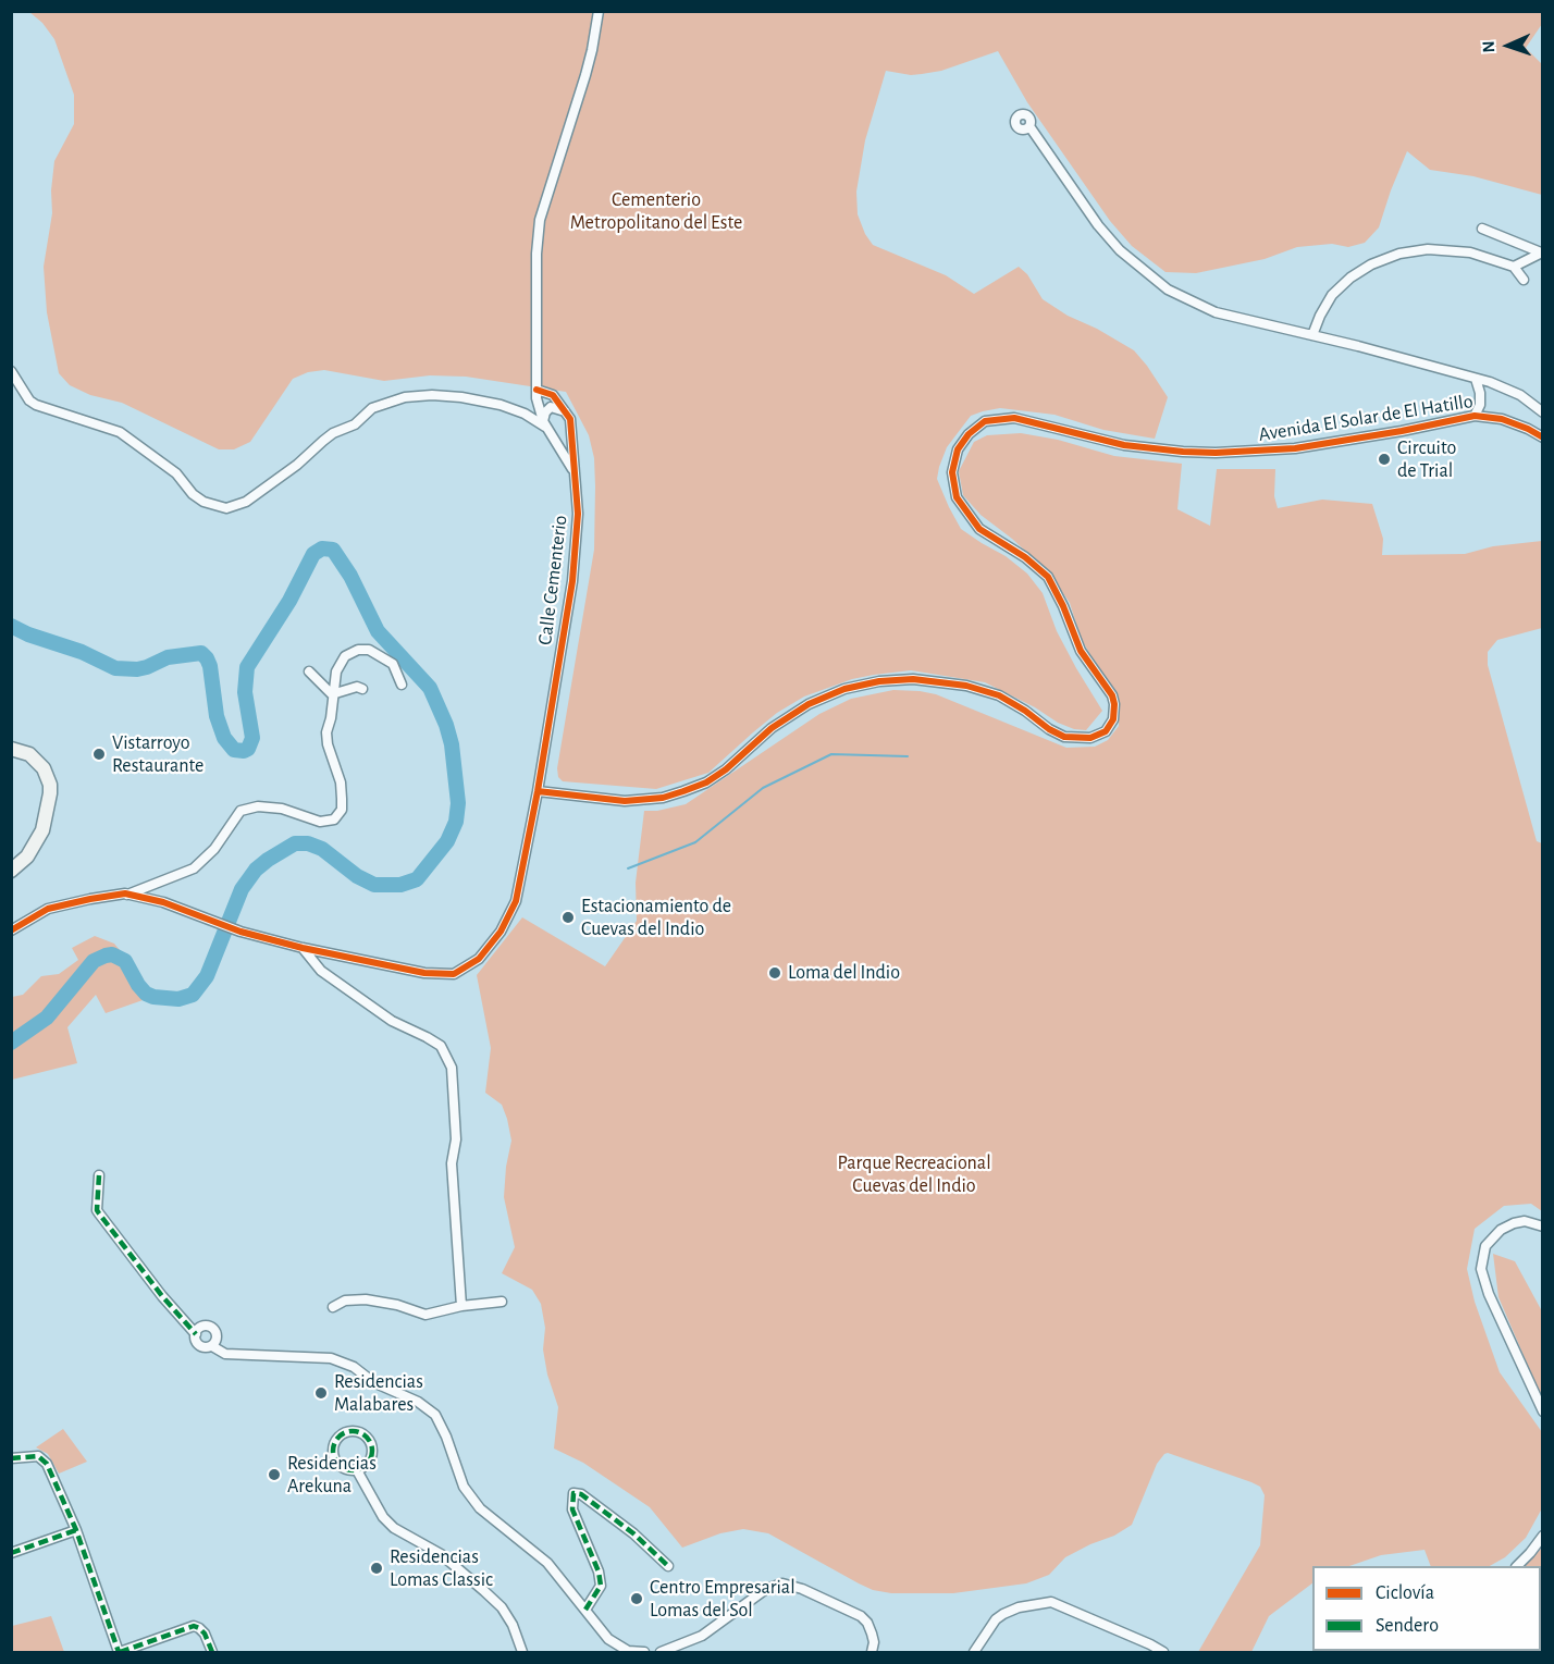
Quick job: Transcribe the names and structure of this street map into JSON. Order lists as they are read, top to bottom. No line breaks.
{"streets":{"street":["Avenida El Solar de El Hatillo","Calle Cementerio"]},"crossings":[["Avenida El Solar de El Hatillo","Calle Cementerio"]],"parks":["Cementerio Metropolitano del Este","Parque Recreacional Cuevas del Indio"],"places":["Circuito de Trial","Vistarroyo Restaurante","Estacionamiento de Cuevas del Indio","Loma del Indio","Residencias Malabares","Residencias Arekuna","Residencias Lomas Classic","Centro Empresarial Lomas del Sol"],"legend":["Ciclovía","Sendero"],"north":"left"}
